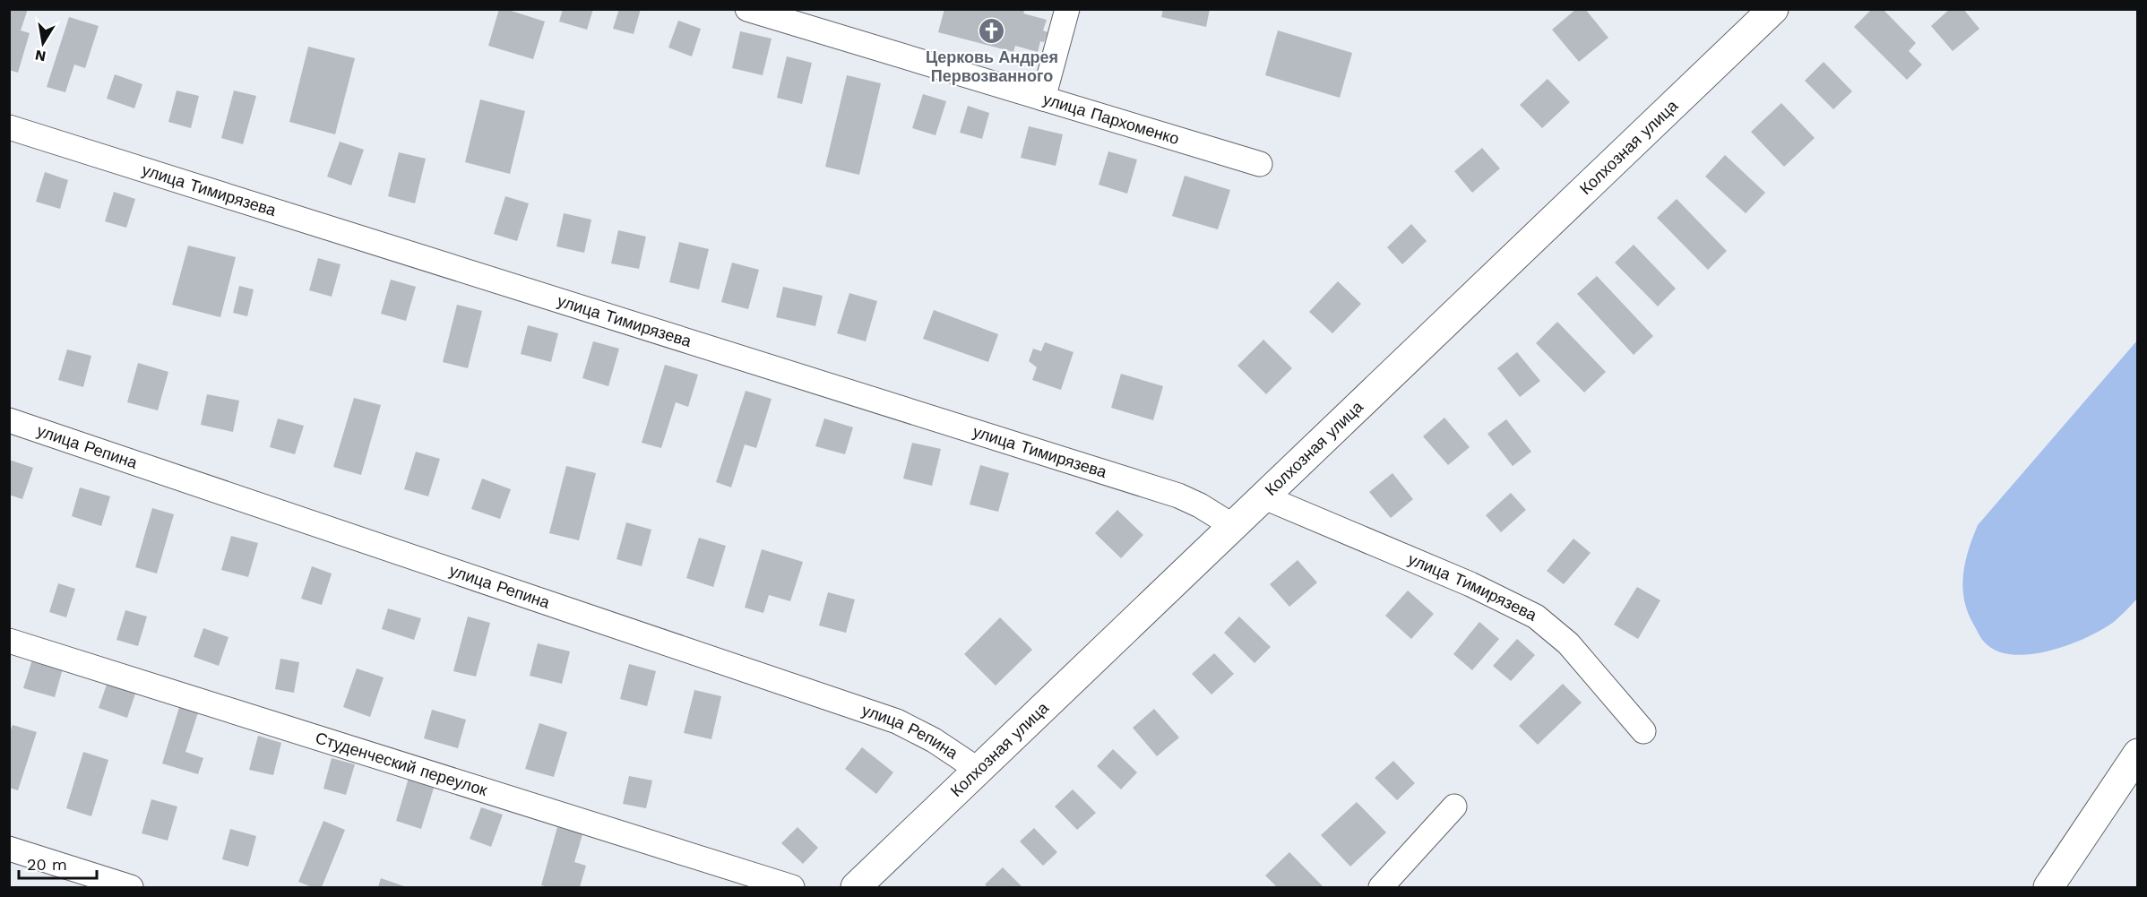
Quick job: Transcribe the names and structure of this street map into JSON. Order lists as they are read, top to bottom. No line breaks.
{"streets":{"main road":["Колхозная улица"],"street":["улица Пархоменко","улица Тимирязева","улица Репина","Студенческий переулок"]},"crossings":[["Колхозная улица","улица Тимирязева"],["Колхозная улица","улица Репина"]],"places":{"church":["Церковь Андрея Первозванного"]},"scale_bar":"20 m","north":"bottom"}
